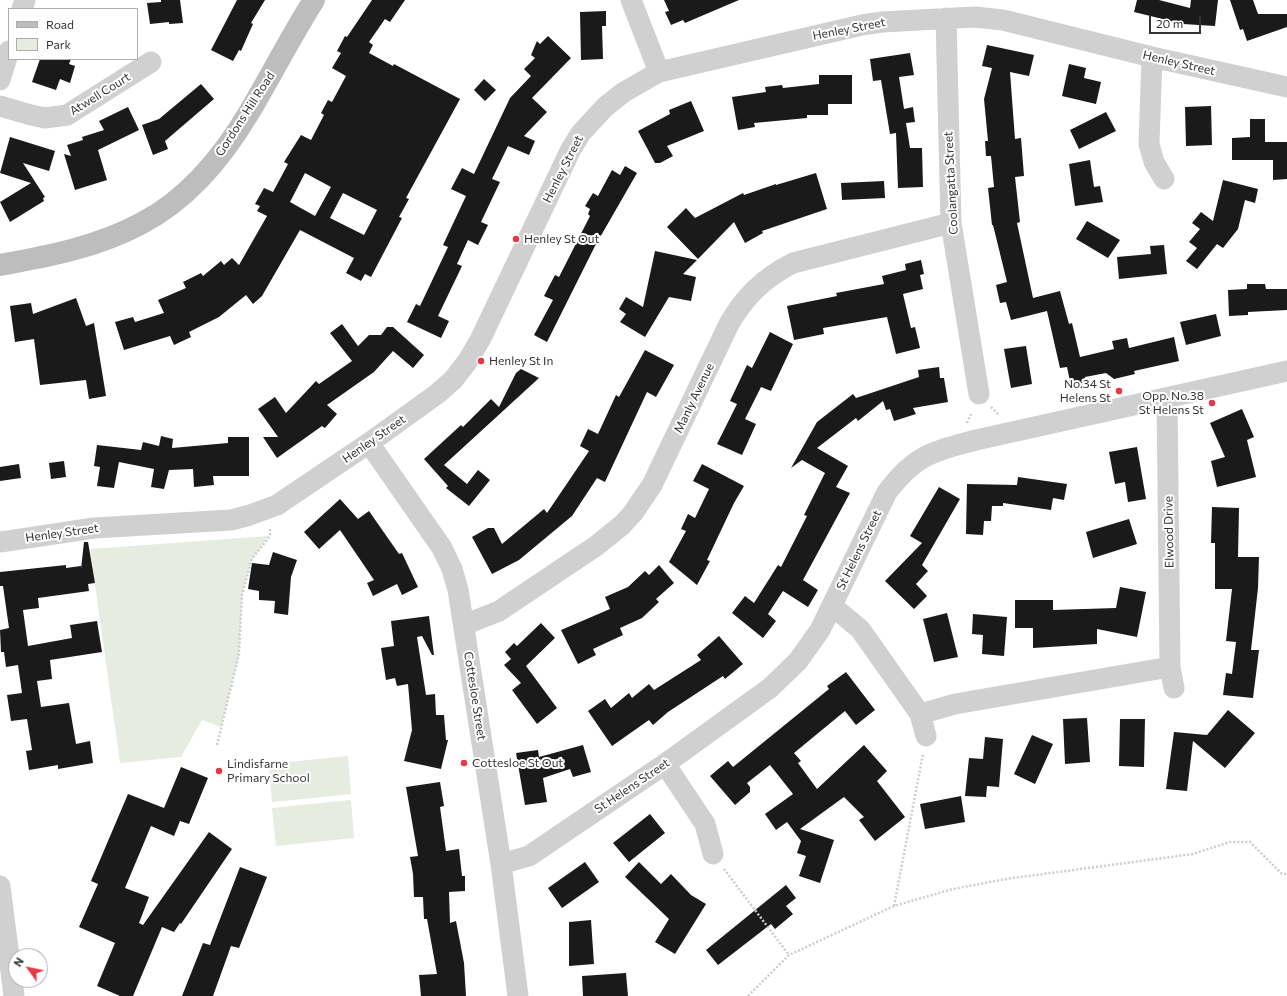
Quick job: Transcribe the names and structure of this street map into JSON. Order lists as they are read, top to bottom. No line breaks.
{"streets":{"main road":["Gordons Hill Road"],"street":["Henley Street","Atwell Court","Coolangatta Street","Manly Avenue","Elwood Drive","St Helens Street","Cottesloe Street"]},"crossings":[["Henley Street","Coolangatta Street"],["Henley Street","Cottesloe Street"],["Coolangatta Street","Manly Avenue"],["Manly Avenue","Cottesloe Street"],["Elwood Drive","St Helens Street"],["St Helens Street","Cottesloe Street"]],"places":["Henley St Out","Henley St In","No.34 St Helens St","Opp. No.38 St Helens St","Cottesloe St Out","Lindisfarne Primary School"],"legend":["Road","Park"],"scale_bar":"20 m","north":"top left"}
